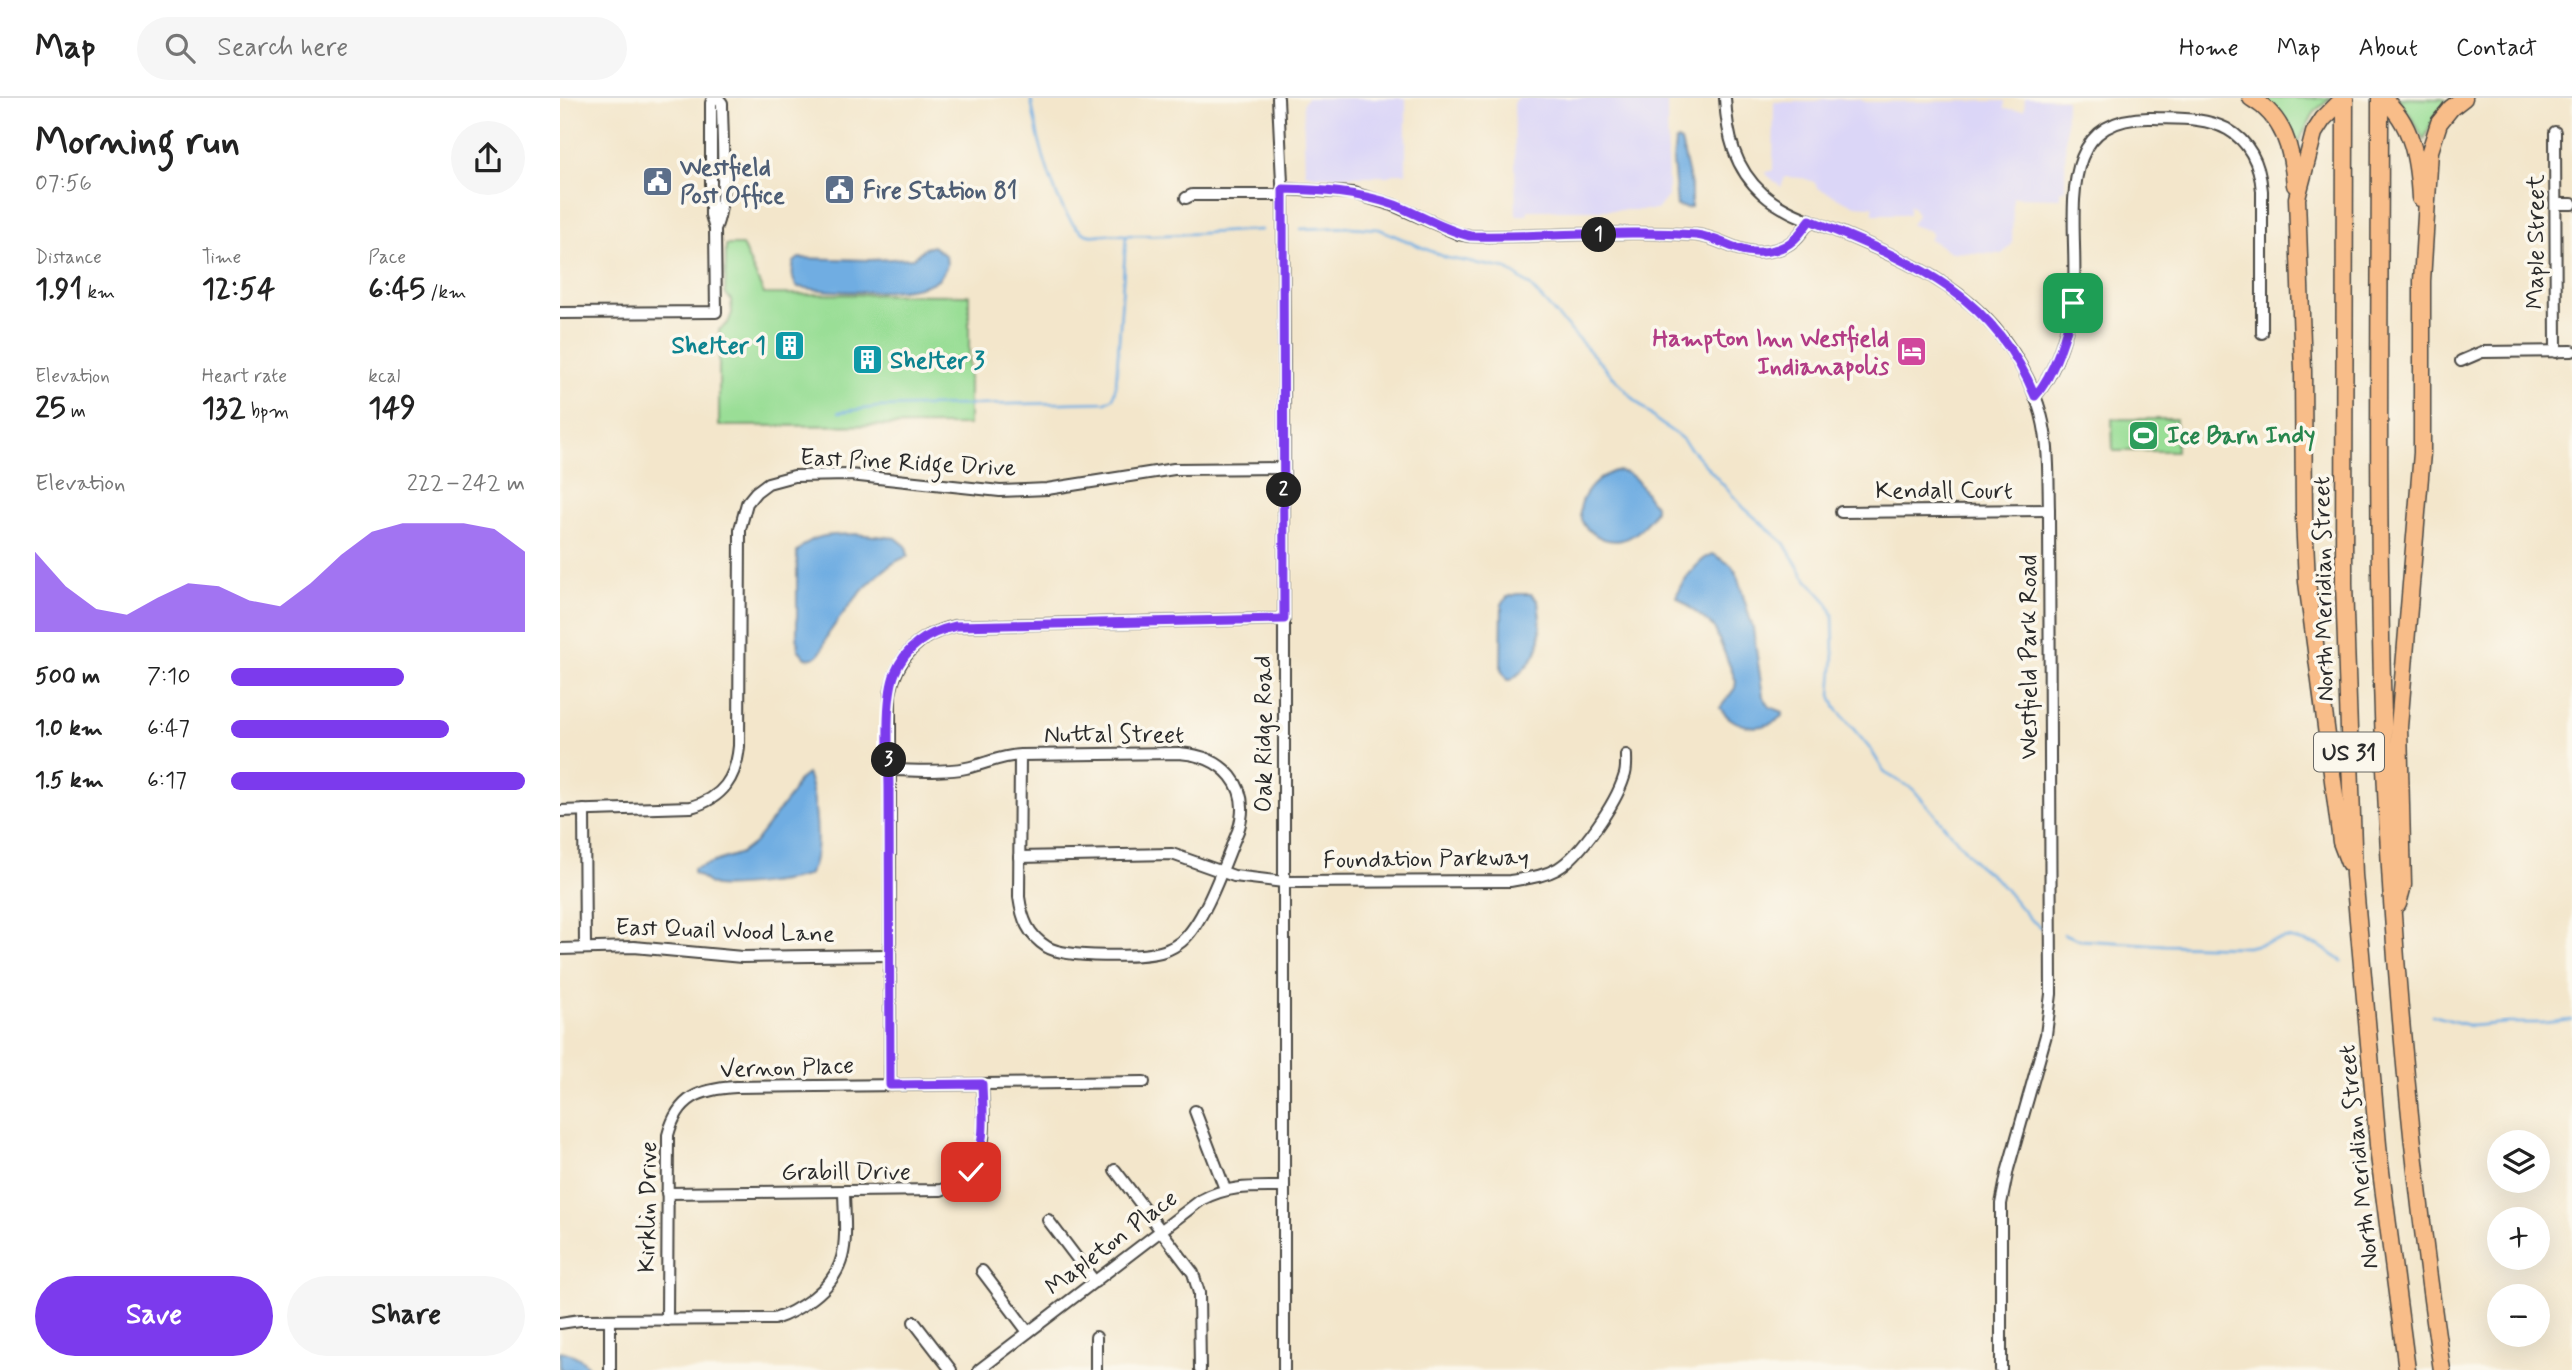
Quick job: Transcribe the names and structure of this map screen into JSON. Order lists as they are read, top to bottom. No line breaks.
{"streets":{"highway":["North Meridian Street","US 31"],"street":["Maple Street","East Pine Ridge Drive","Kendall Court","Westfield Park Road","Nuttal Street","Oak Ridge Road","Foundation Parkway","East Quail Wood Lane","Vernon Place","Grabill Drive","Kirklin Drive","Mapleton Place"]},"crossings":[["East Pine Ridge Drive","Oak Ridge Road"],["Kendall Court","Westfield Park Road"],["Nuttal Street","Foundation Parkway"],["Oak Ridge Road","Foundation Parkway"],["Oak Ridge Road","Mapleton Place"],["Vernon Place","Grabill Drive"],["Vernon Place","Kirklin Drive"],["Grabill Drive","Kirklin Drive"]],"places":{"public building":["Westfield Post Office","Fire Station 81"],"building":["Shelter 1","Shelter 3"],"hotel":["Hampton Inn Westfield Indianapolis"],"sports":["Ice Barn Indy"]},"page":{"header":"Map","search":"Search here","nav":["Home","Map","About","Contact"],"heading":["Morning run","07:56"],"stats":[["Distance","1.91 km"],["Time","12:54"],["Pace","6:45 /km"],["Elevation","25 m"],["Heart rate","132 bpm"],["kcal","149"]],"pins":["1","2","3"],"chart":["Elevation","222–242 m"],"list":[{"name":"500 m","note":"7:10"},{"name":"1.0 km","note":"6:47"},{"name":"1.5 km","note":"6:17"}],"map_buttons":["+","−"],"buttons":["Save","Share"]}}
